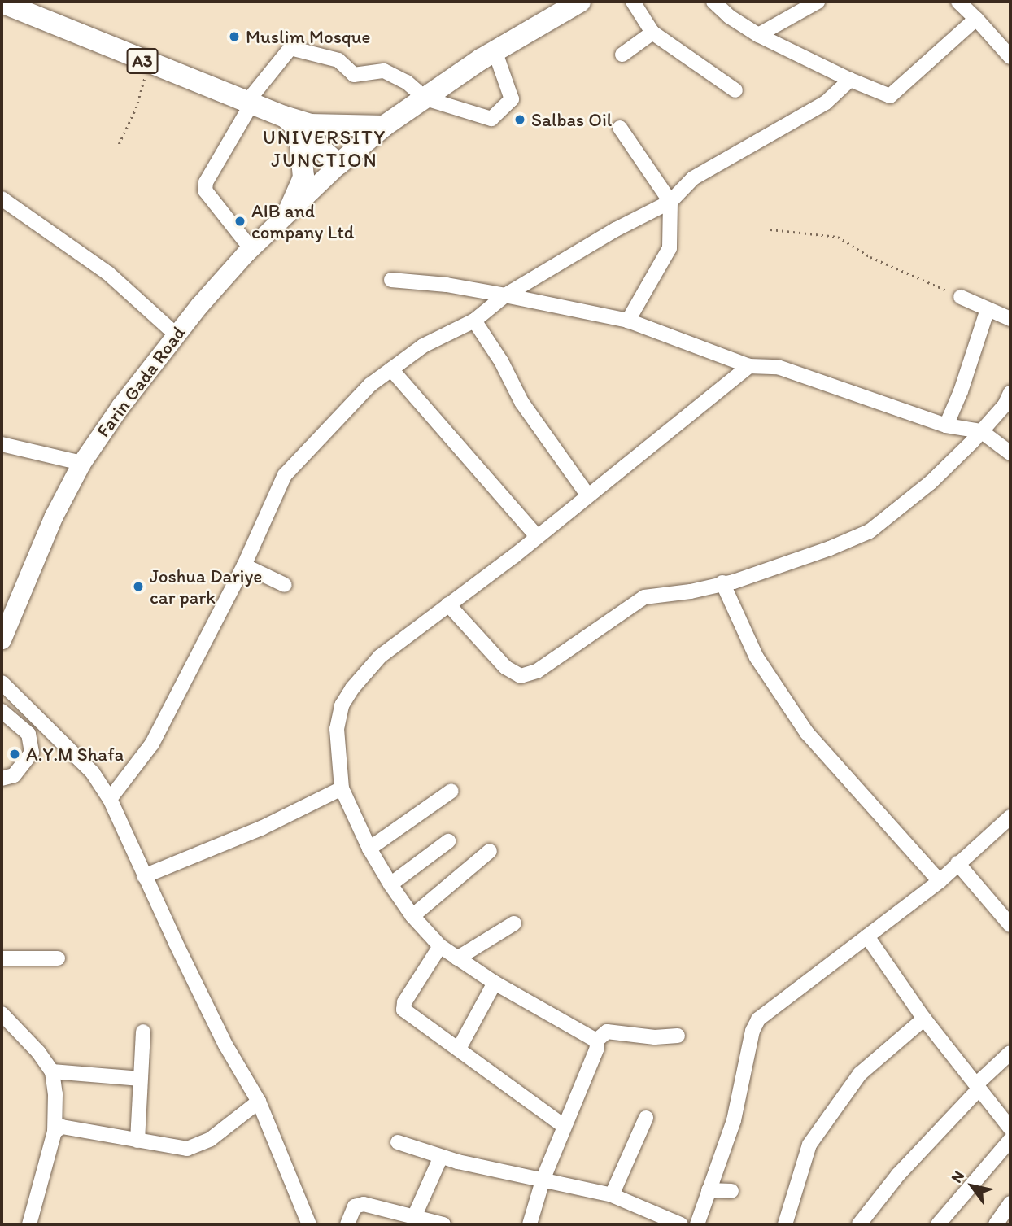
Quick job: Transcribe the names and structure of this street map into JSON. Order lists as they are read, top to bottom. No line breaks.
{"streets":{"highway":["A3"],"main road":["Farin Gada Road"]},"crossings":[["A3","Farin Gada Road"]],"districts":["UNIVERSITY JUNCTION"],"places":["Muslim Mosque","Salbas Oil","AIB and company Ltd","Joshua Dariye car park","A.Y.M Shafa"],"north":"top left"}
